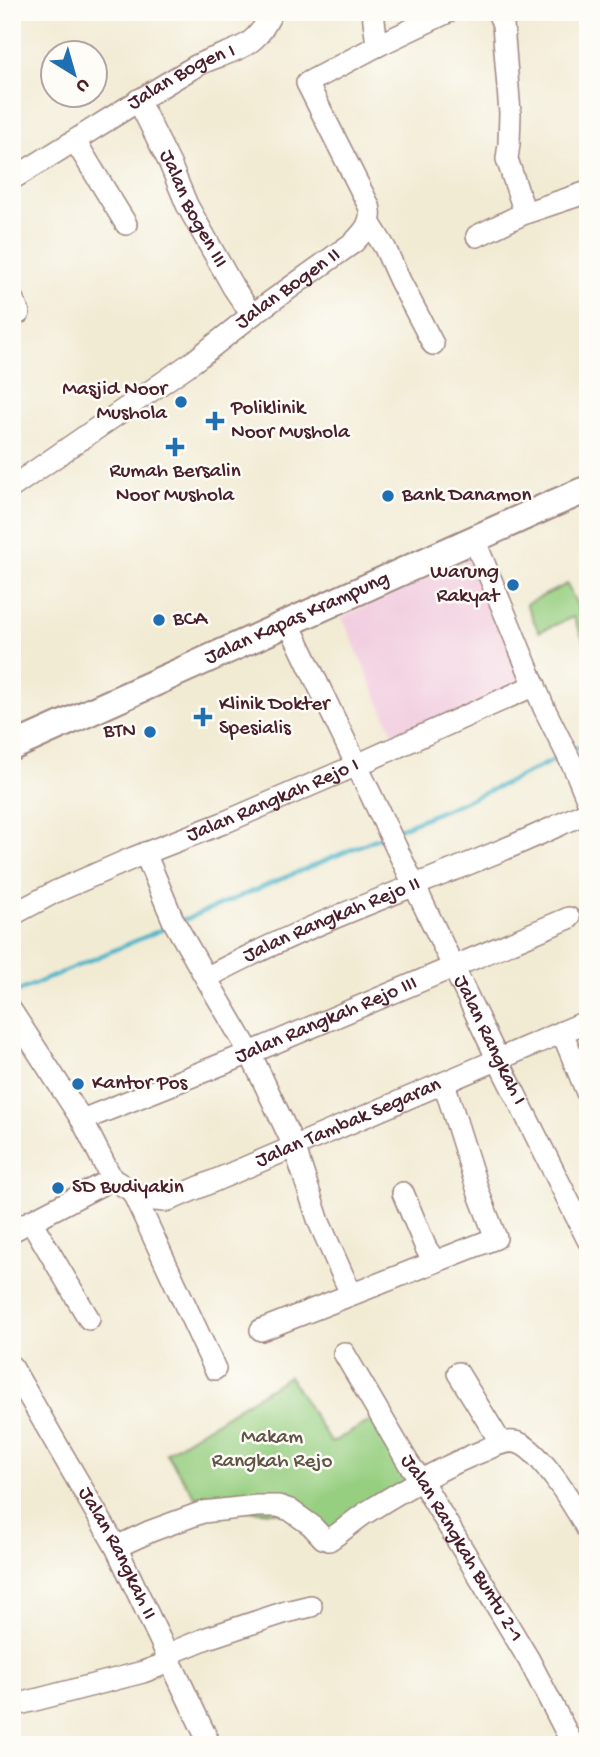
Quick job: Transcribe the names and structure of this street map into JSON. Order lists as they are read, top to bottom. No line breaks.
{"streets":{"main road":["Jalan Kapas Krampung"],"street":["Jalan Bogen I","Jalan Bogen III","Jalan Bogen II","Jalan Rangkah Rejo I","Jalan Rangkah Rejo II","Jalan Rangkah Rejo III","Jalan Rangkah I","Jalan Tambak Segaran","Jalan Rangkah Buntu 2-1","Jalan Rangkah II"]},"crossings":[["Jalan Bogen I","Jalan Bogen III"],["Jalan Bogen III","Jalan Bogen II"],["Jalan Kapas Krampung","Jalan Rangkah I"],["Jalan Rangkah Rejo I","Jalan Rangkah I"],["Jalan Rangkah Rejo II","Jalan Rangkah I"],["Jalan Rangkah Rejo III","Jalan Rangkah I"],["Jalan Rangkah I","Jalan Tambak Segaran"]],"parks":["Makam Rangkah Rejo"],"places":{"other":["Masjid Noor Mushola","Bank Danamon","Warung Rakyat","BCA","BTN","Kantor Pos","SD Budiyakin"],"health":["Poliklinik Noor Mushola","Rumah Bersalin Noor Mushola","Klinik Dokter Spesialis"]},"north":"bottom right"}
